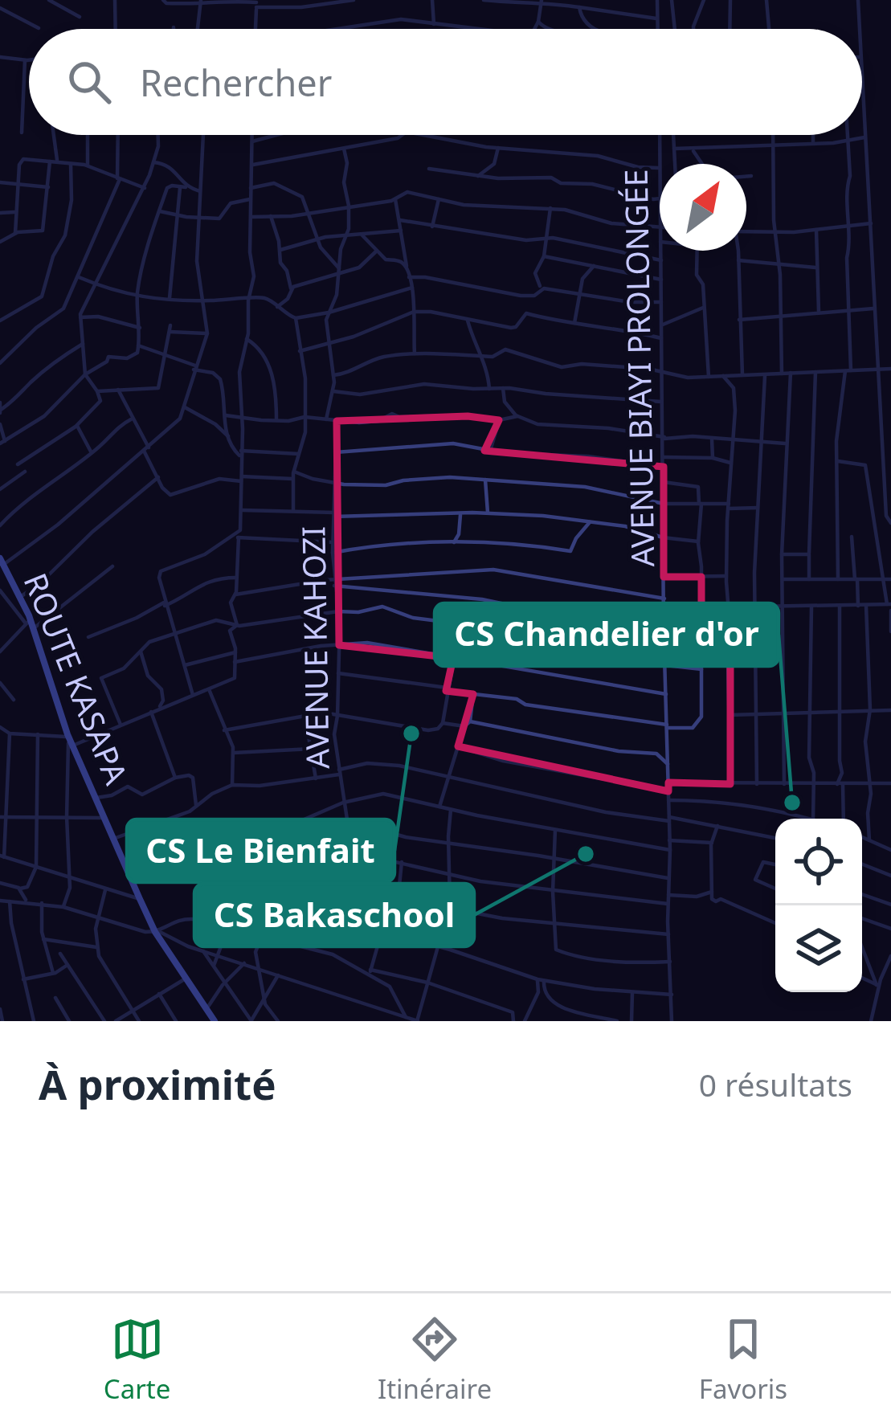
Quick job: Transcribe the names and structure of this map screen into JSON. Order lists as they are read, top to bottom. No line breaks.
{"streets":{"main road":["ROUTE KASAPA"],"street":["AVENUE BIAYI PROLONGÉE","AVENUE KAHOZI"]},"places":["CS Le Bienfait","CS Chandelier d'or","CS Bakaschool"],"north":"top right","page":{"search":"Rechercher","heading":["À proximité","0 résultats"],"nav":["Carte","Itinéraire","Favoris"]}}
